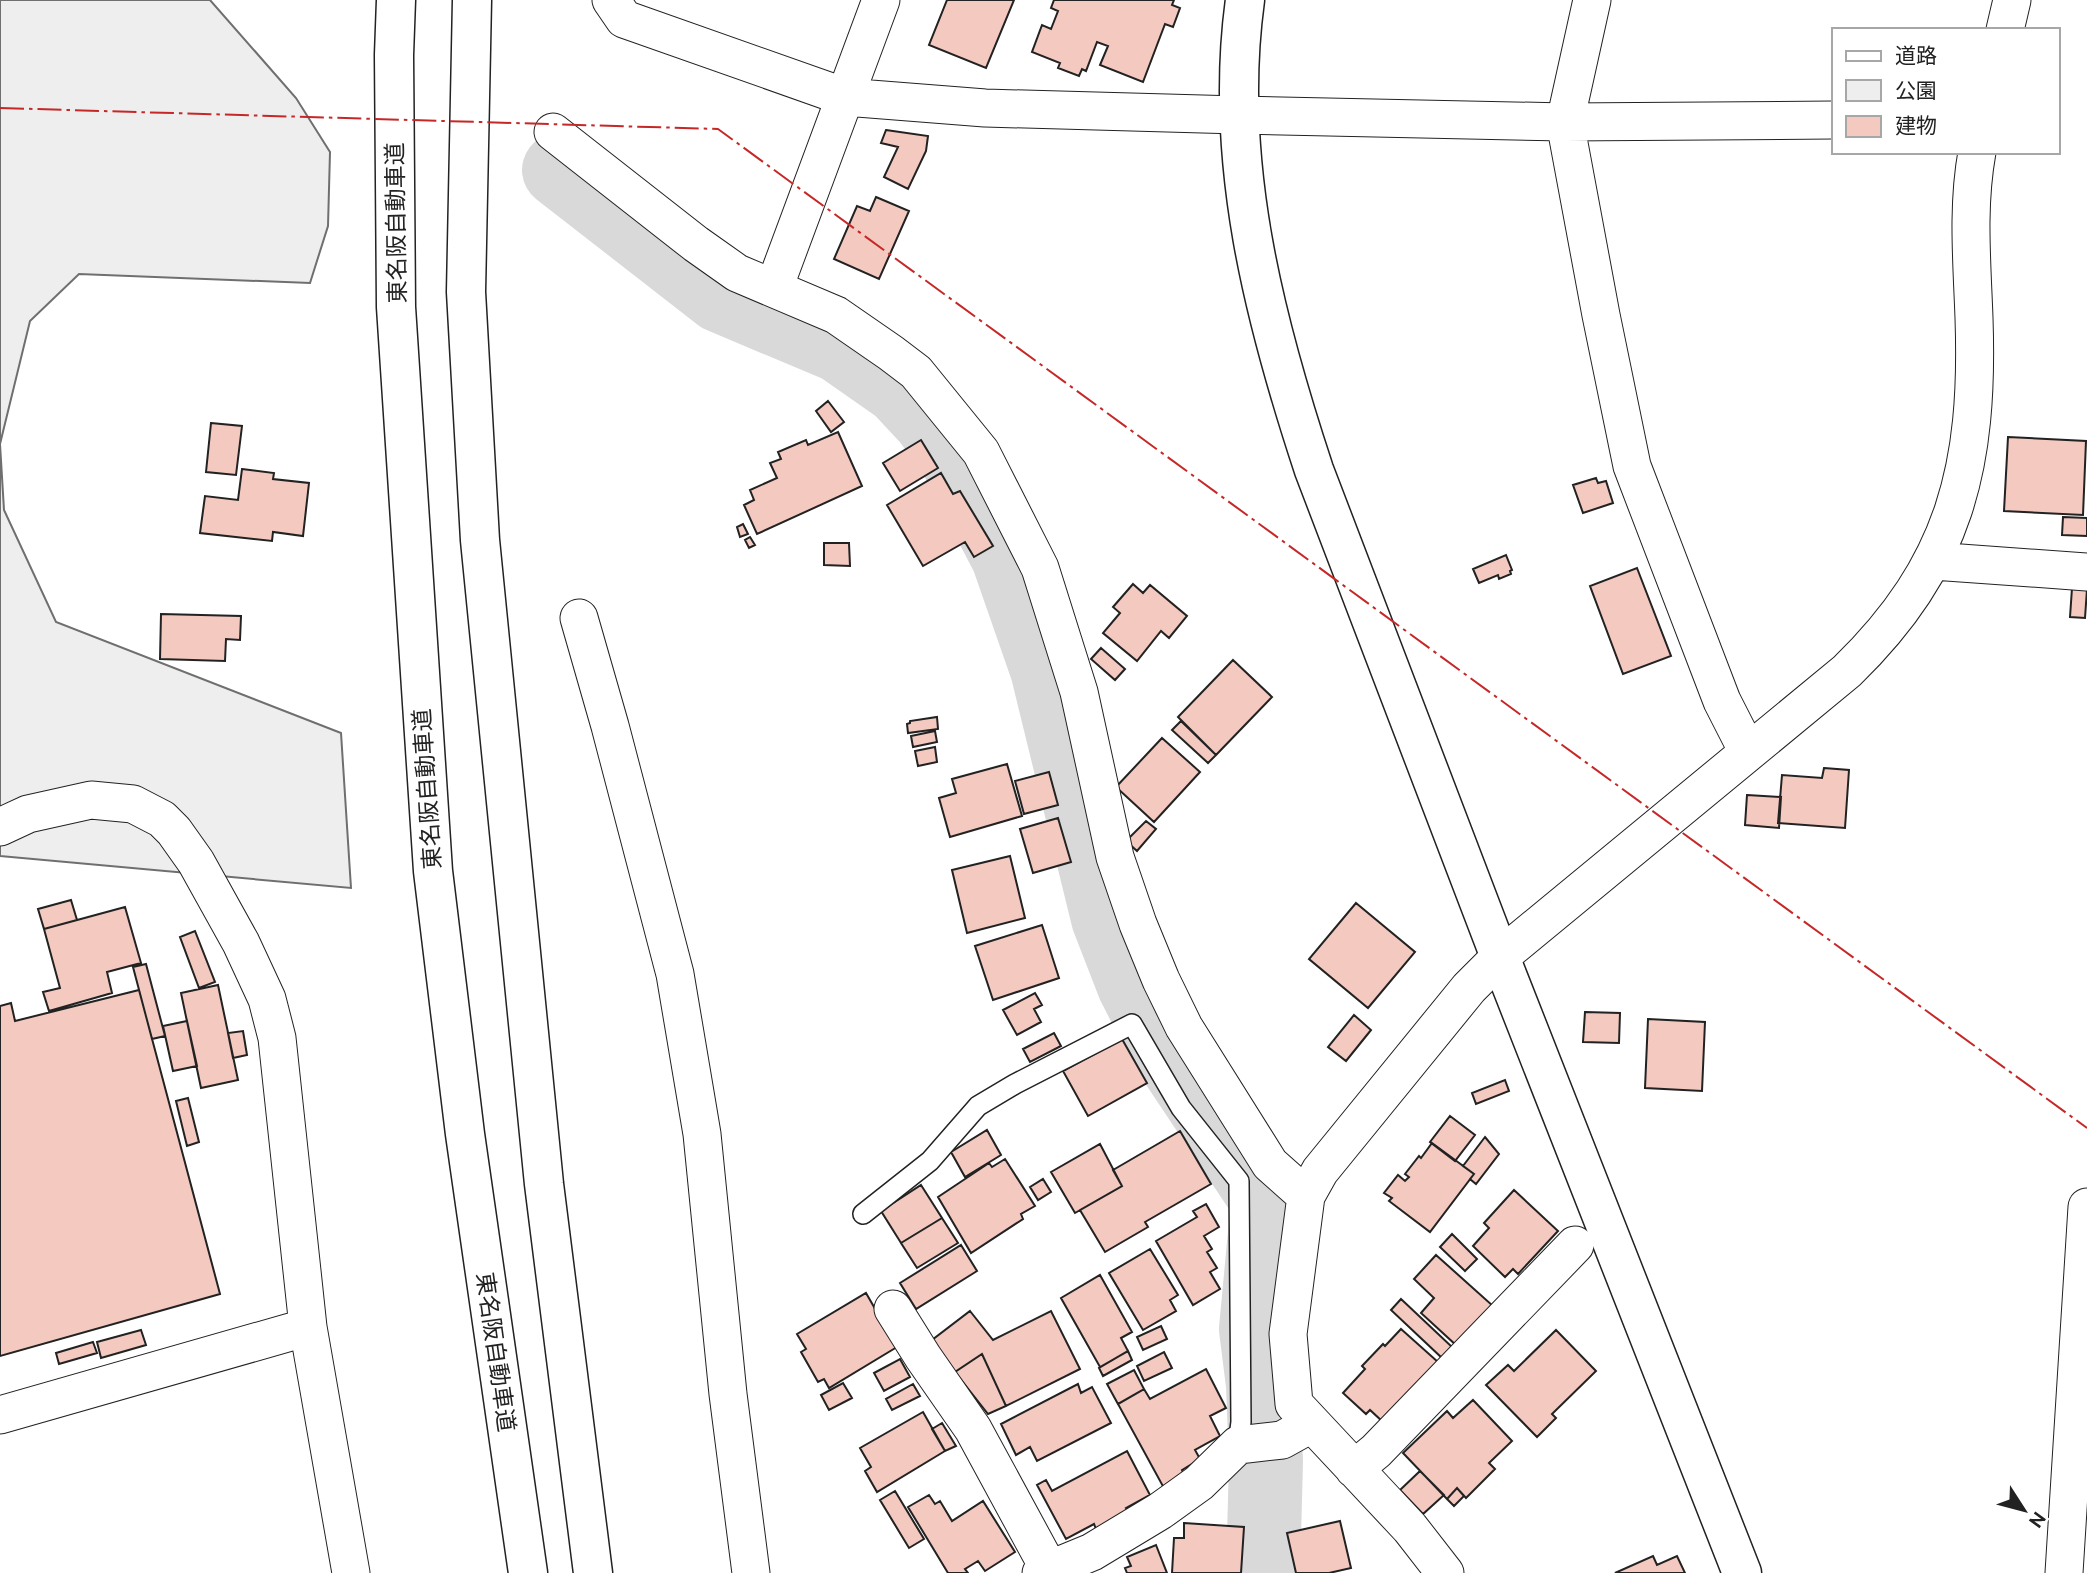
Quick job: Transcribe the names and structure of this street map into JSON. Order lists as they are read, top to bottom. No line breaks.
{"streets":{"main road":["東名阪自動車道"]},"legend":["道路","公園","建物"],"north":"bottom right"}
